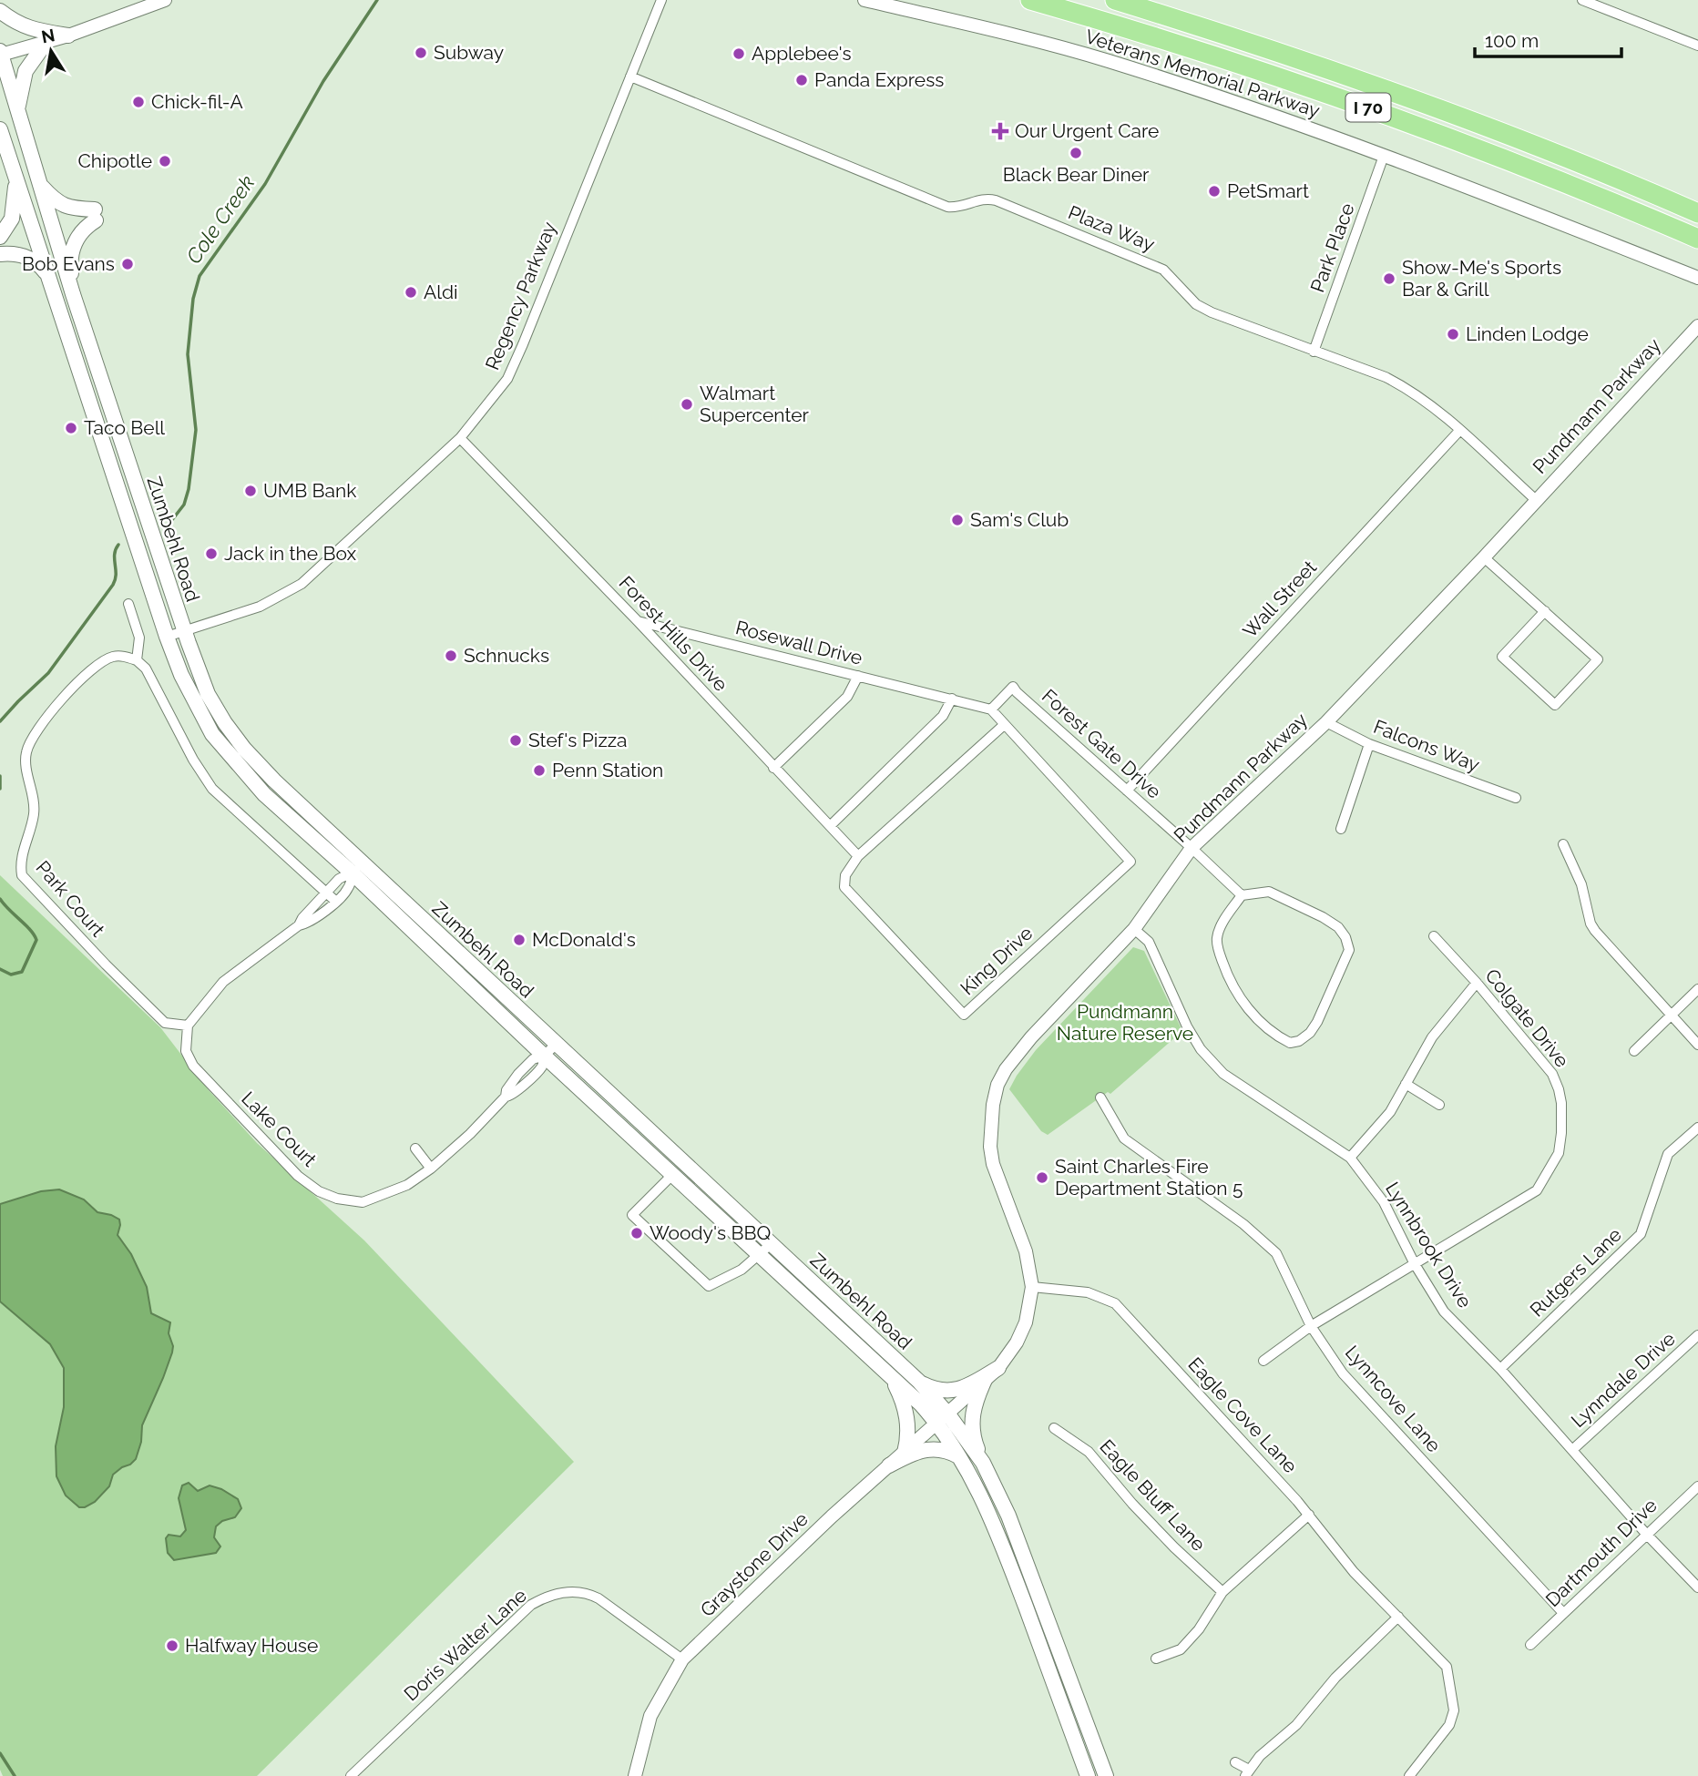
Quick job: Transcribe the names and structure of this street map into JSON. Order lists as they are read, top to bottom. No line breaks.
{"streets":{"highway":["I 70"],"main road":["Zumbehl Road"],"street":["Veterans Memorial Parkway","Plaza Way","Park Place","Regency Parkway","Pundmann Parkway","Wall Street","Forest Hills Drive","Rosewall Drive","Forest Gate Drive","Falcons Way","Park Court","King Drive","Colgate Drive","Lake Court","Lynnbrook Drive","Rutgers Lane","Lynndale Drive","Lynncove Lane","Eagle Cove Lane","Eagle Bluff Lane","Dartmouth Drive","Graystone Drive","Doris Walter Lane"]},"crossings":[["Veterans Memorial Parkway","Park Place"],["Plaza Way","Park Place"],["Plaza Way","Regency Parkway"],["Plaza Way","Pundmann Parkway"],["Plaza Way","Wall Street"],["Regency Parkway","Zumbehl Road"],["Regency Parkway","Forest Hills Drive"],["Pundmann Parkway","Zumbehl Road"],["Pundmann Parkway","Forest Gate Drive"],["Pundmann Parkway","Falcons Way"],["Pundmann Parkway","Lynnbrook Drive"],["Pundmann Parkway","Eagle Cove Lane"],["Pundmann Parkway","Graystone Drive"],["Zumbehl Road","Lake Court"],["Zumbehl Road","Graystone Drive"],["Wall Street","Forest Gate Drive"],["Forest Hills Drive","Rosewall Drive"],["Forest Hills Drive","King Drive"],["Rosewall Drive","Forest Gate Drive"],["Park Court","Lake Court"],["Colgate Drive","Lynnbrook Drive"],["Colgate Drive","Lynncove Lane"],["Lynnbrook Drive","Rutgers Lane"],["Lynnbrook Drive","Lynndale Drive"],["Lynnbrook Drive","Dartmouth Drive"],["Lynncove Lane","Dartmouth Drive"],["Graystone Drive","Doris Walter Lane"]],"water":["Cole Creek"],"parks":["Pundmann Nature Reserve"],"places":{"other":["Subway","Applebee's","Panda Express","Chick-fil-A","Black Bear Diner","Chipotle","PetSmart","Bob Evans","Show-Me's Sports Bar & Grill","Aldi","Linden Lodge","Walmart Supercenter","Taco Bell","UMB Bank","Sam's Club","Jack in the Box","Schnucks","Stef's Pizza","Penn Station","McDonald's","Saint Charles Fire Department Station 5","Woody's BBQ","Halfway House"],"health":["Our Urgent Care"]},"scale_bar":"100 m","north":"top"}
